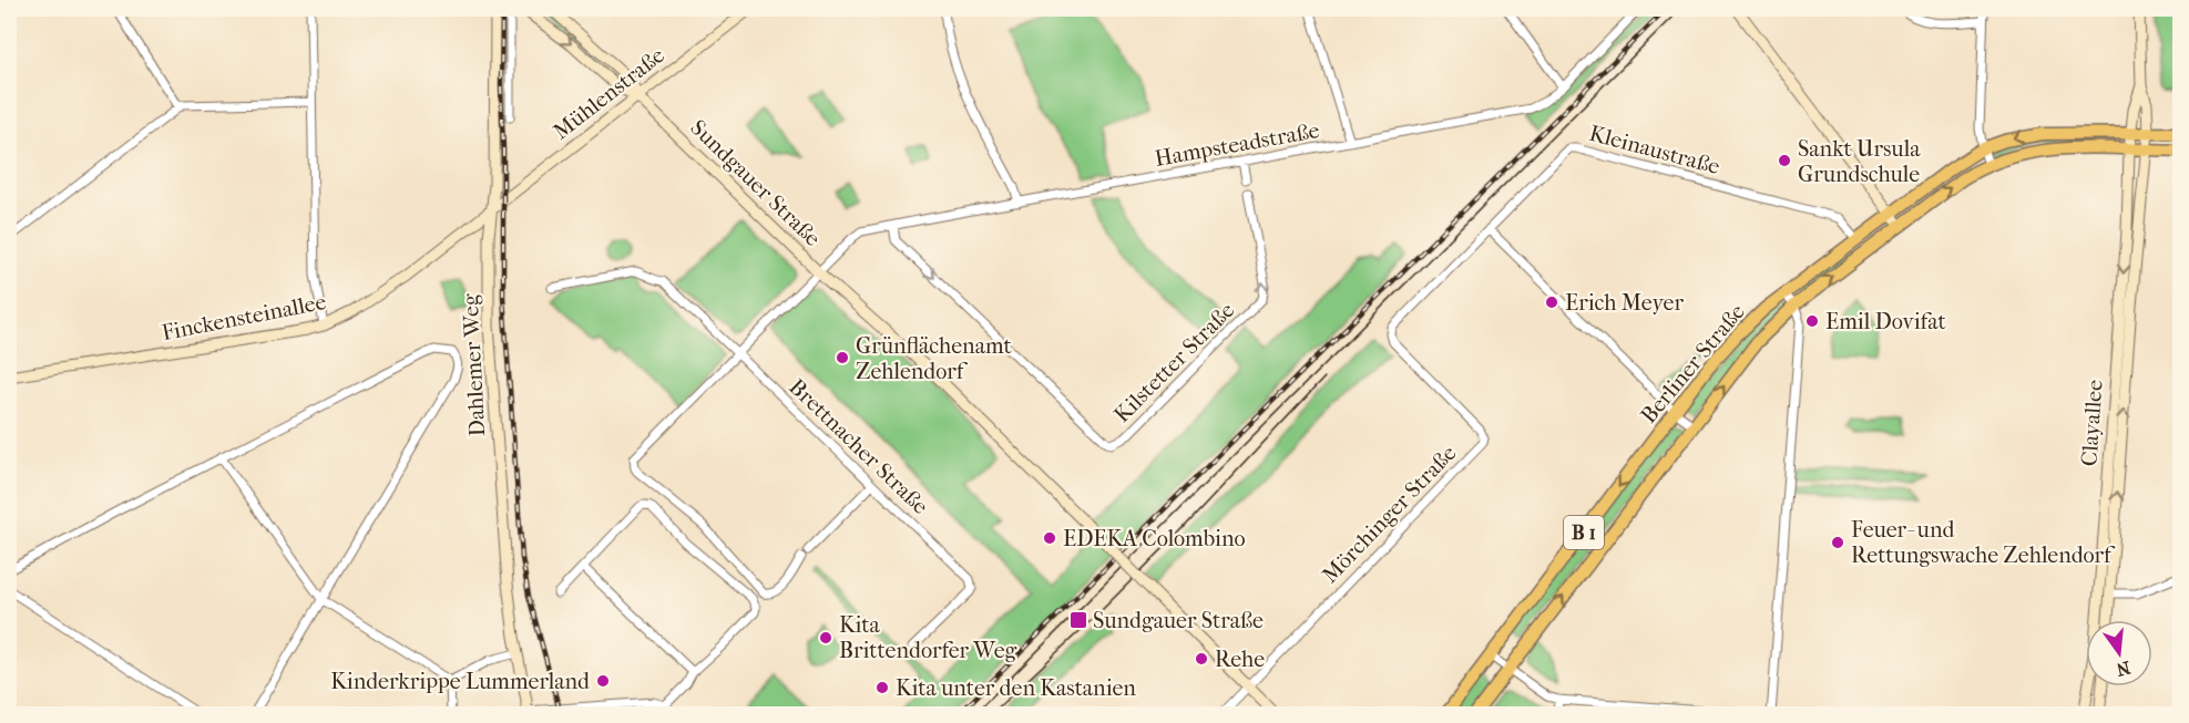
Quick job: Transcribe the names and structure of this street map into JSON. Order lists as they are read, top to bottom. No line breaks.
{"streets":{"main road":["Berliner Straße","B 1"],"street":["Mühlenstraße","Hampsteadstraße","Kleinaustraße","Sundgauer Straße","Finckensteinallee","Kilstetter Straße","Dahlemer Weg","Clayallee","Brettnacher Straße","Mörchinger Straße"]},"crossings":[["Mühlenstraße","Sundgauer Straße"],["Mühlenstraße","Finckensteinallee"],["Mühlenstraße","Dahlemer Weg"],["Hampsteadstraße","Sundgauer Straße"],["Hampsteadstraße","Kilstetter Straße"],["Hampsteadstraße","Brettnacher Straße"],["Kleinaustraße","Berliner Straße"],["Kleinaustraße","Mörchinger Straße"],["Sundgauer Straße","Mörchinger Straße"],["Finckensteinallee","Dahlemer Weg"],["Berliner Straße","Clayallee"],["Berliner Straße","B 1"],["Clayallee","B 1"]],"places":{"other":["Sankt Ursula Grundschule","Erich Meyer","Emil Dovifat","Grünflächenamt Zehlendorf","EDEKA Colombino","Feuer- und Rettungswache Zehlendorf","Kita Brittendorfer Weg","Rehe","Kinderkrippe Lummerland","Kita unter den Kastanien"],"transit":["Sundgauer Straße"]},"north":"bottom"}
